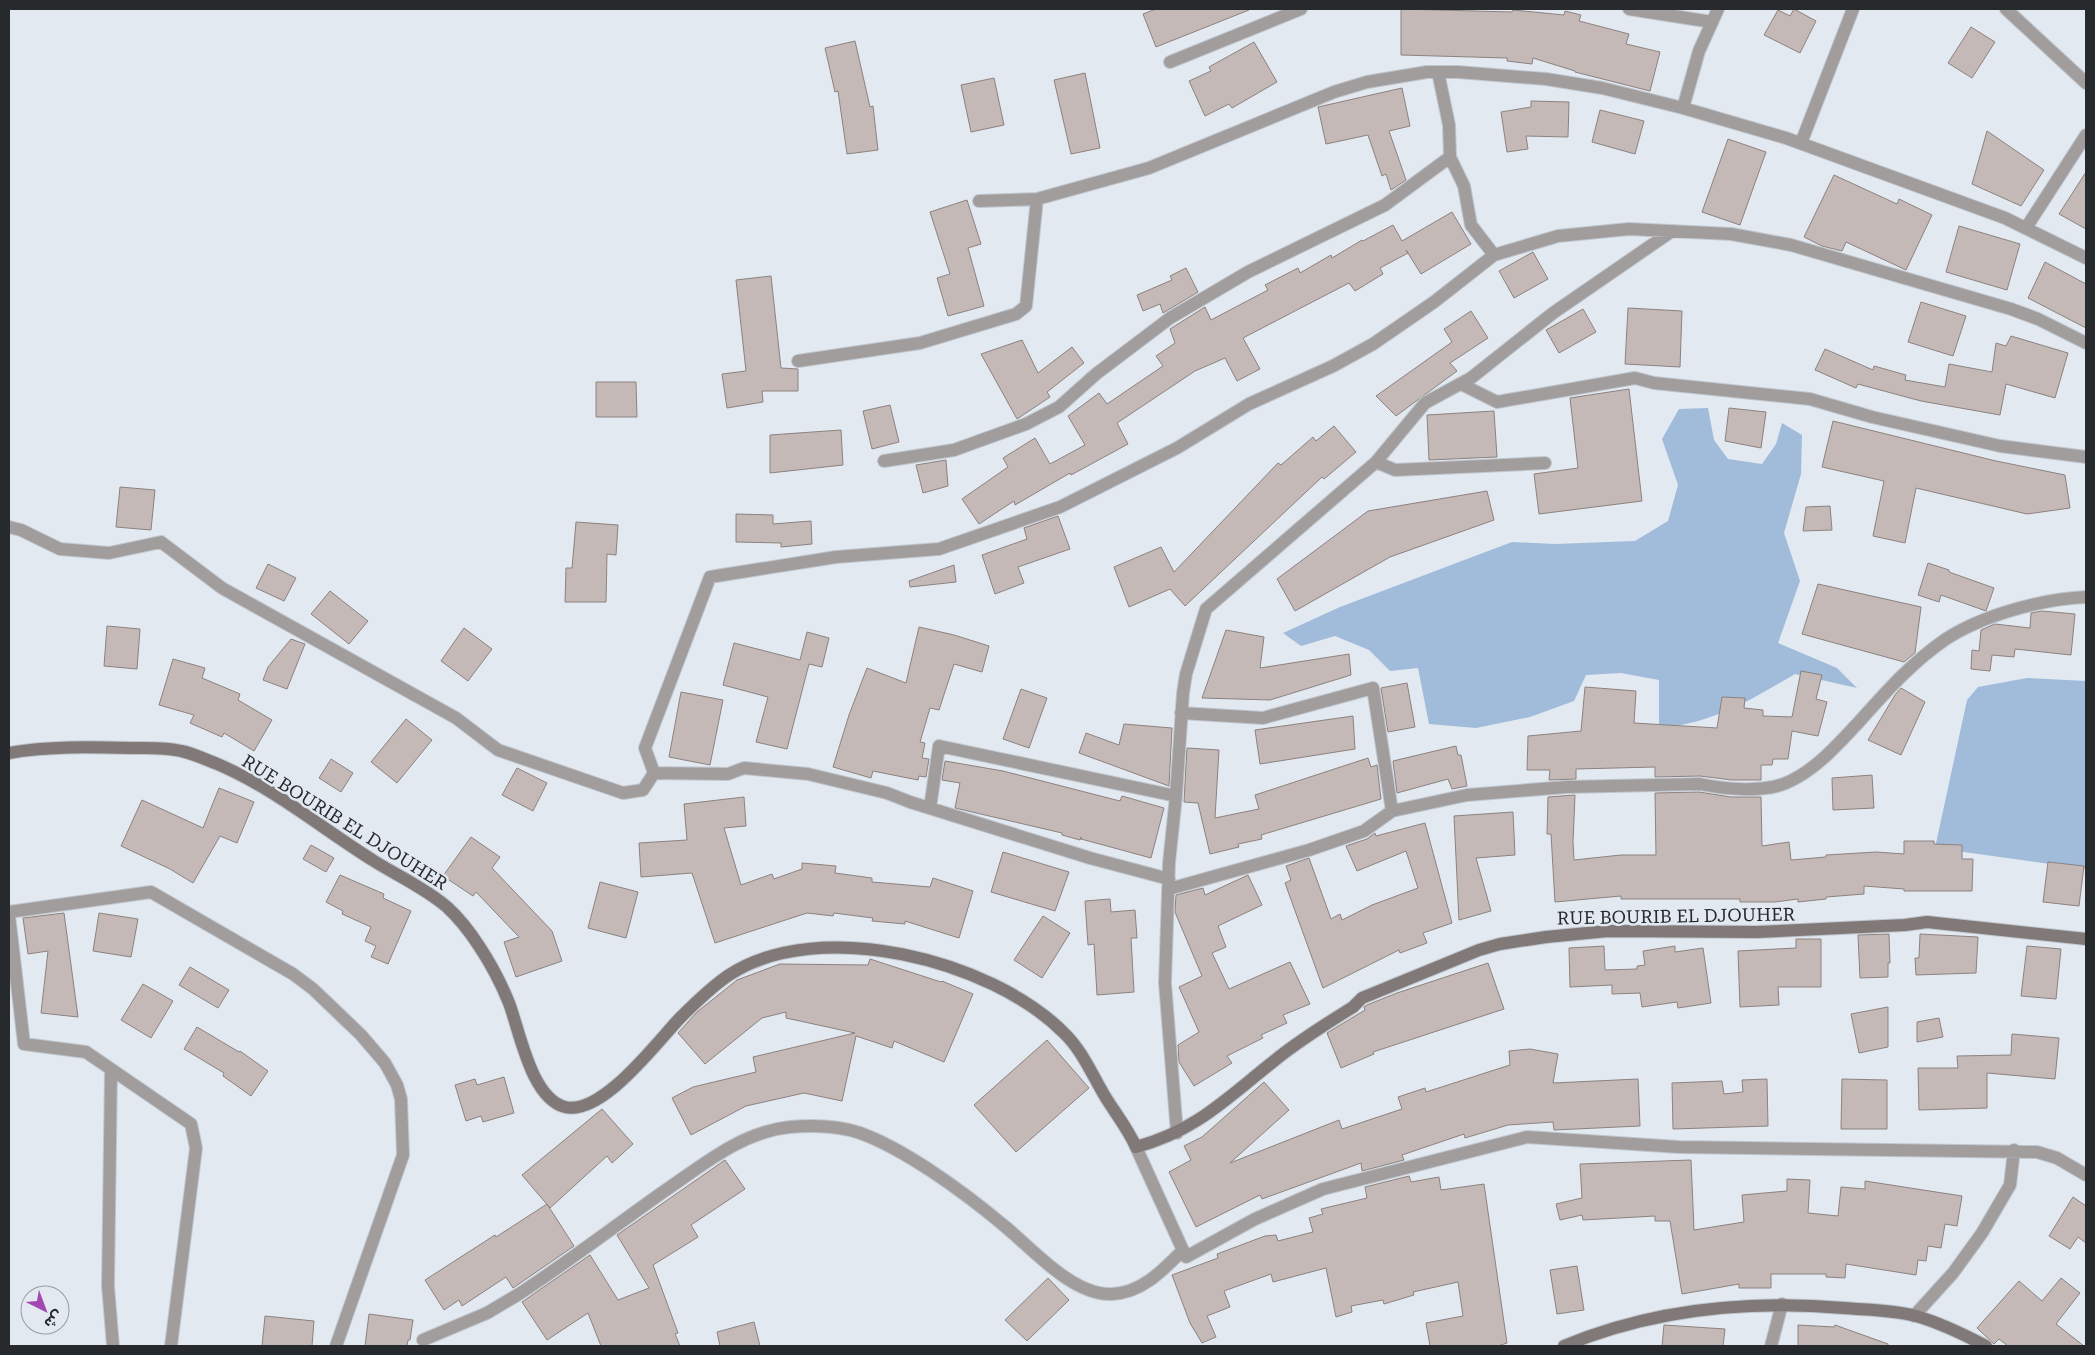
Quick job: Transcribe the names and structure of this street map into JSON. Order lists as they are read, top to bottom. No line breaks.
{"streets":{"main road":["RUE BOURIB EL DJOUHER"]},"north":"bottom right"}
